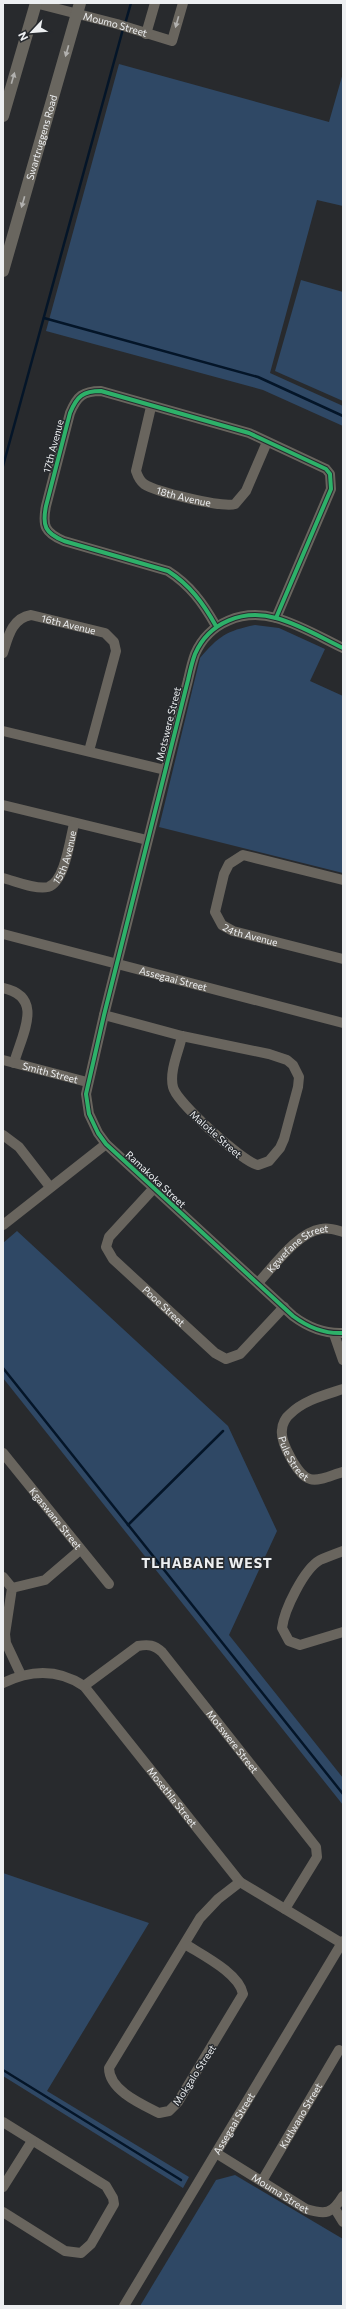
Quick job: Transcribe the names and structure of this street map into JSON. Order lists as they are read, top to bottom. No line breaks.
{"streets":{"main road":["Swartruggens Road"],"street":["Moumo Street","17th Avenue","18th Avenue","16th Avenue","Motswere Street","15th Avenue","24th Avenue","Assegaai Street","Smith Street","Malotle Street","Ramakoka Street","Kgwefane Street","Pooe Street","Pule Street","Kgaswane Street","Mosethla Street","Mokgalo Street","Kutlwano Street","Mouma Street"]},"crossings":[["Moumo Street","Swartruggens Road"],["17th Avenue","18th Avenue"],["17th Avenue","Motswere Street"],["Motswere Street","15th Avenue"],["Motswere Street","Assegaai Street"],["Motswere Street","Ramakoka Street"],["Motswere Street","Mosethla Street"],["Assegaai Street","Ramakoka Street"],["Assegaai Street","Mosethla Street"],["Assegaai Street","Mouma Street"],["Smith Street","Ramakoka Street"],["Malotle Street","Ramakoka Street"],["Ramakoka Street","Kgwefane Street"],["Ramakoka Street","Pooe Street"],["Mosethla Street","Mokgalo Street"],["Kutlwano Street","Mouma Street"]],"districts":["TLHABANE WEST"],"north":"bottom left"}
